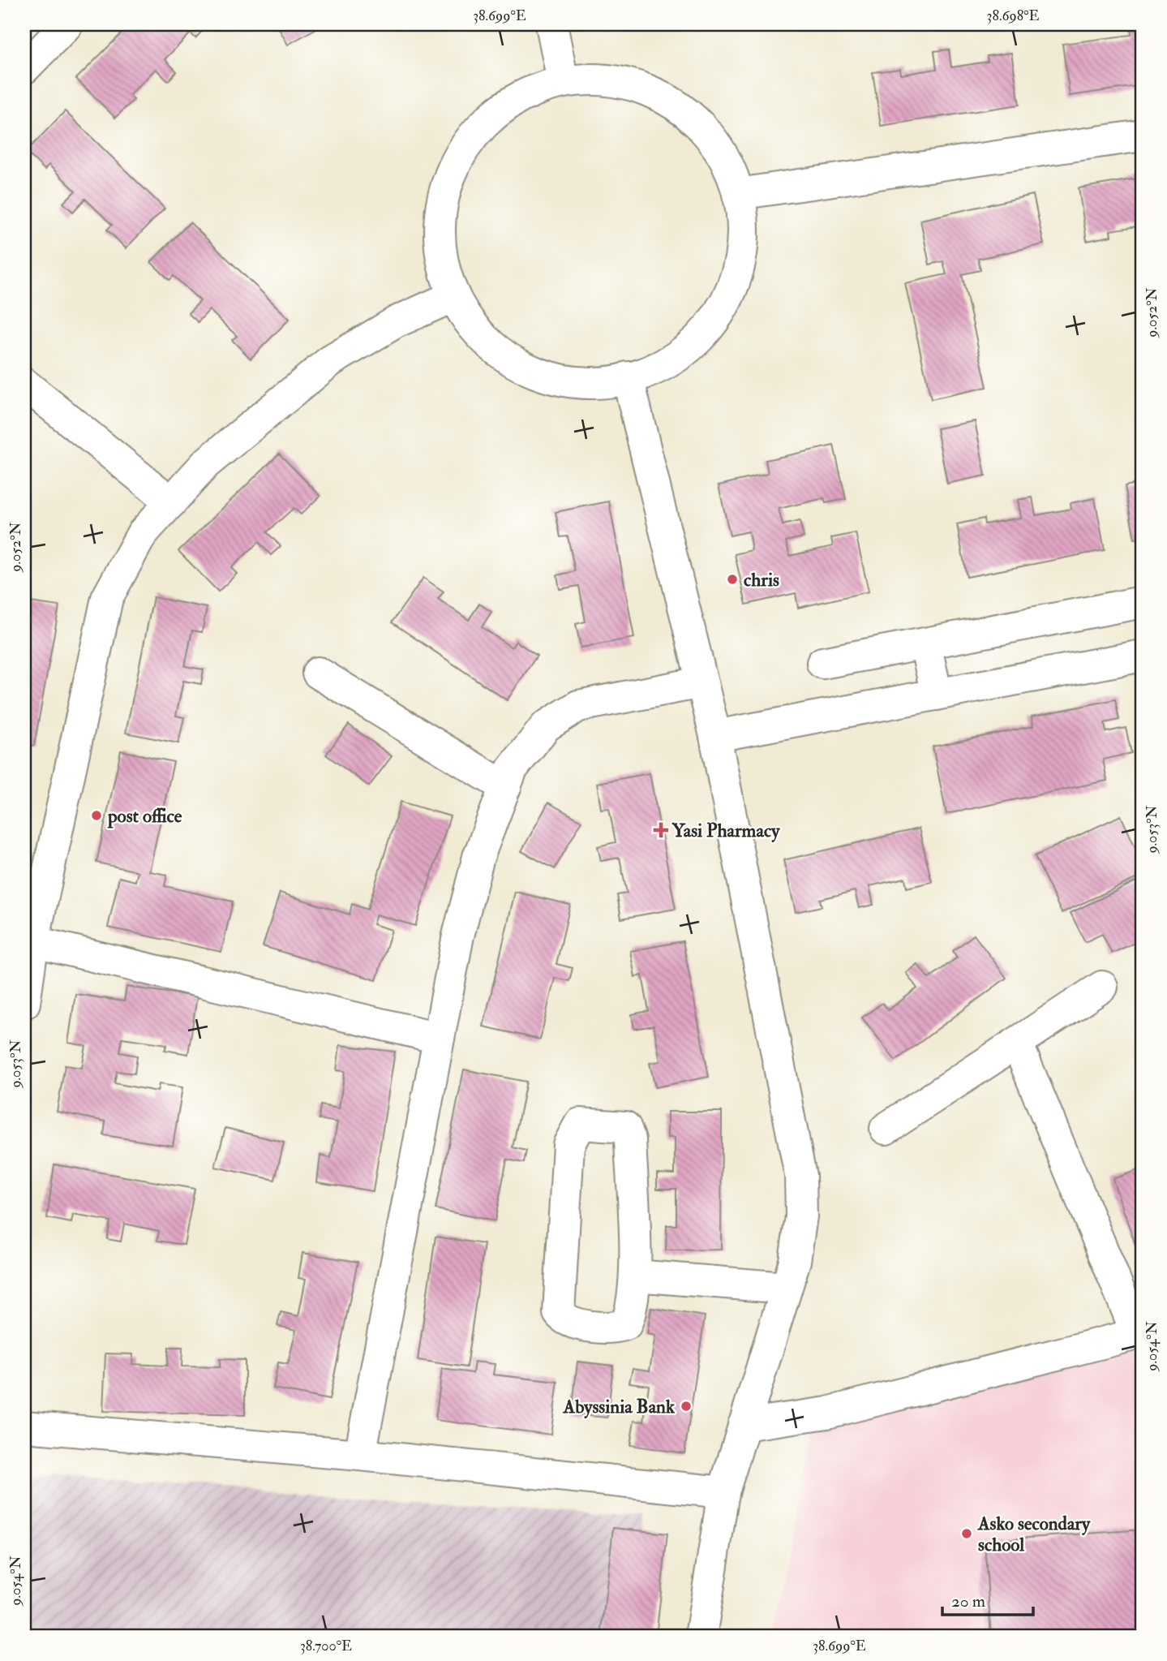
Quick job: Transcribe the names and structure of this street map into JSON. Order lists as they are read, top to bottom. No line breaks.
{"places":{"other":["chris","post office","Abyssinia Bank","Asko secondary school"],"health":["Yasi Pharmacy"]},"scale_bar":"20 m","coordinates":["38.699°E","38.698°E","9.052°N","9.053°N","9.054°N","38.700°E"]}
